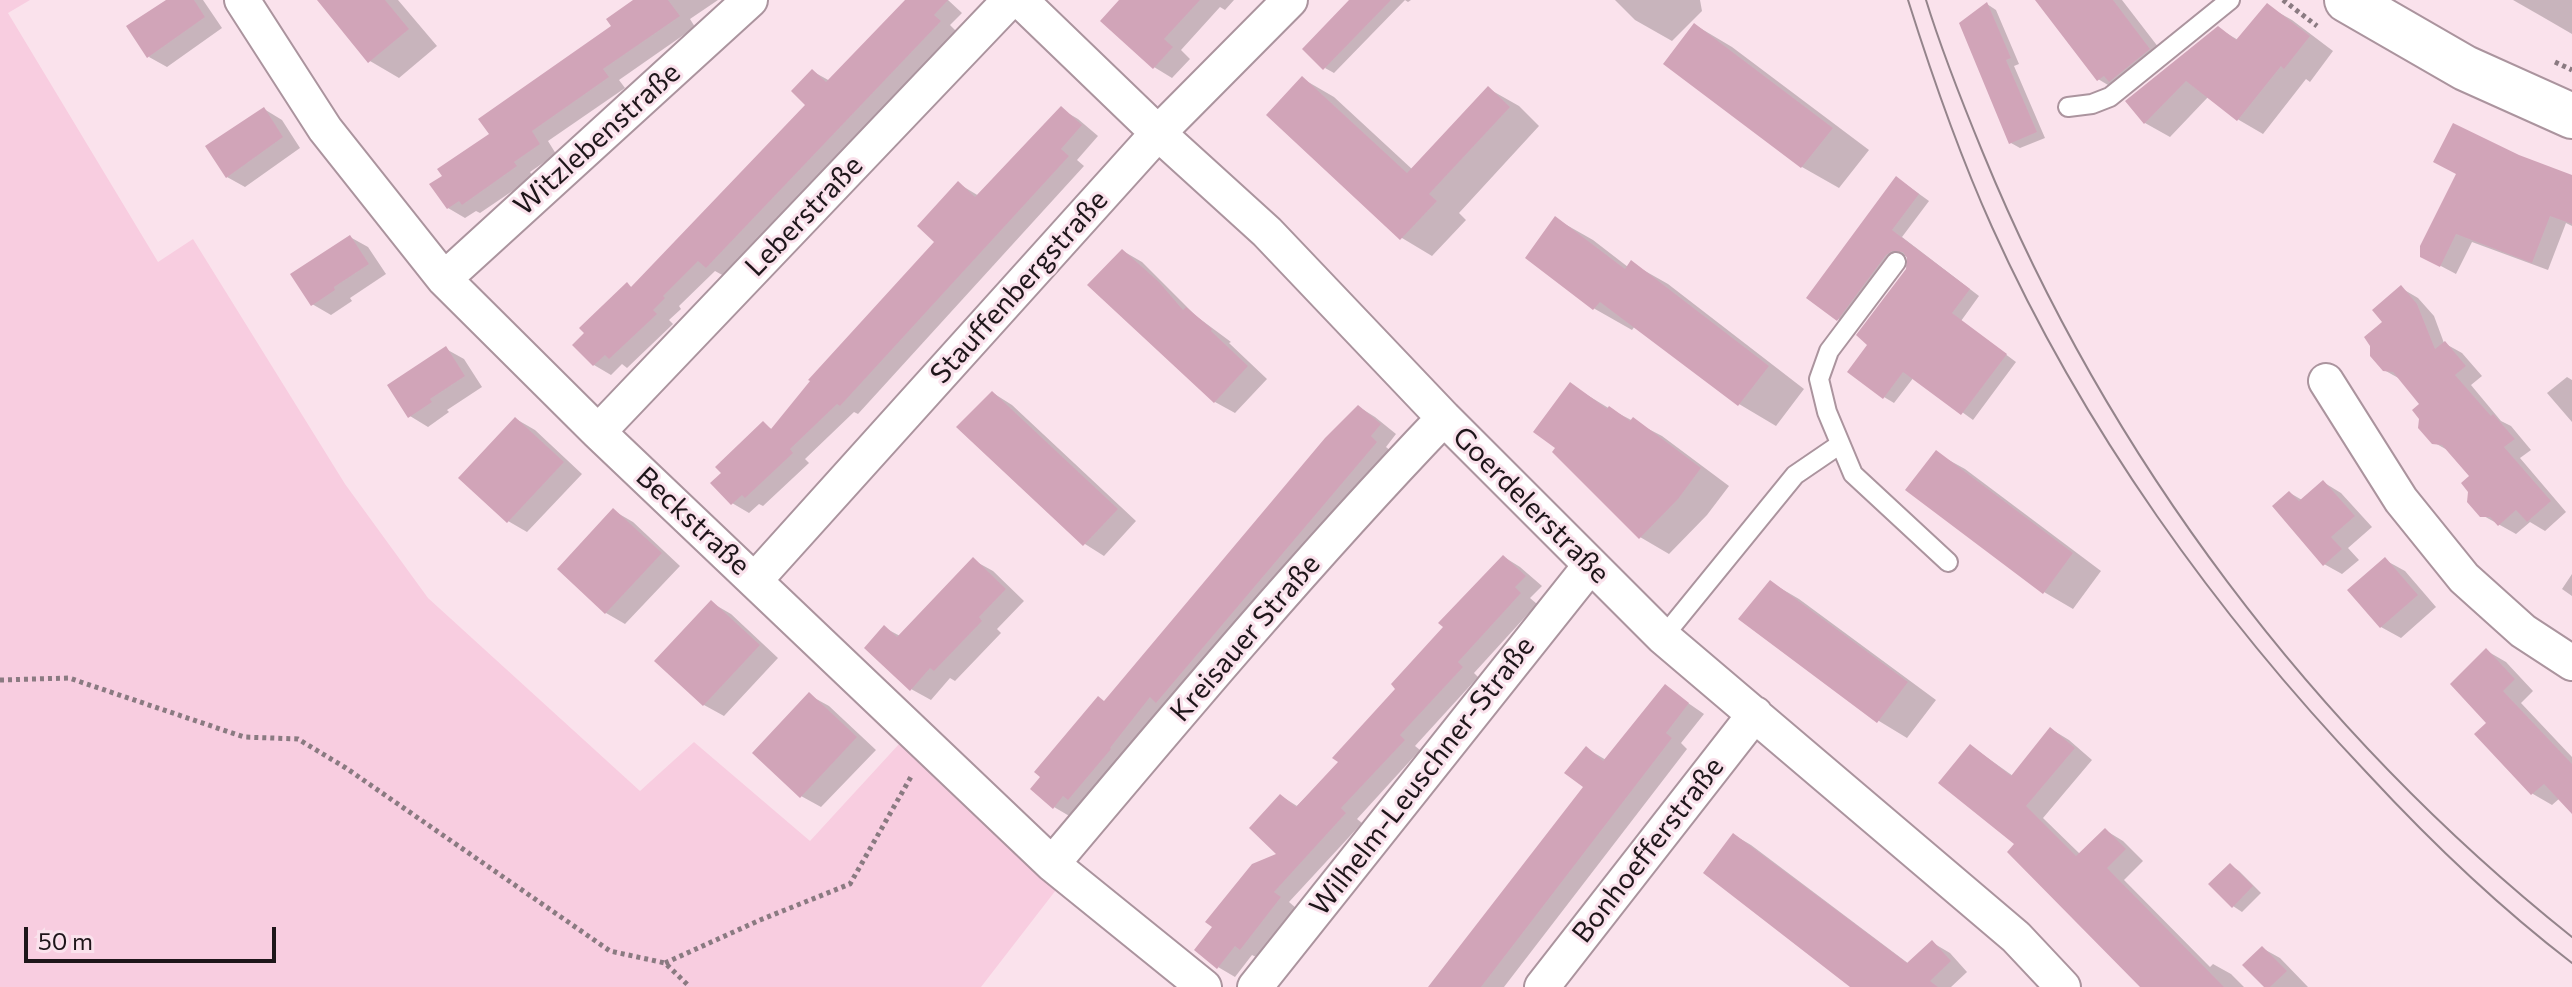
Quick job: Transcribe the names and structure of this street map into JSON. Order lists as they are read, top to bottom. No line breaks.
{"streets":{"street":["Witzlebenstraße","Leberstraße","Stauffenbergstraße","Goerdelerstraße","Beckstraße","Kreisauer Straße","Wilhelm-Leuschner-Straße","Bonhoefferstraße"]},"crossings":[["Witzlebenstraße","Beckstraße"],["Leberstraße","Beckstraße"],["Stauffenbergstraße","Goerdelerstraße"],["Stauffenbergstraße","Beckstraße"],["Goerdelerstraße","Kreisauer Straße"],["Goerdelerstraße","Wilhelm-Leuschner-Straße"],["Goerdelerstraße","Bonhoefferstraße"],["Beckstraße","Kreisauer Straße"]],"scale_bar":"50 m"}
